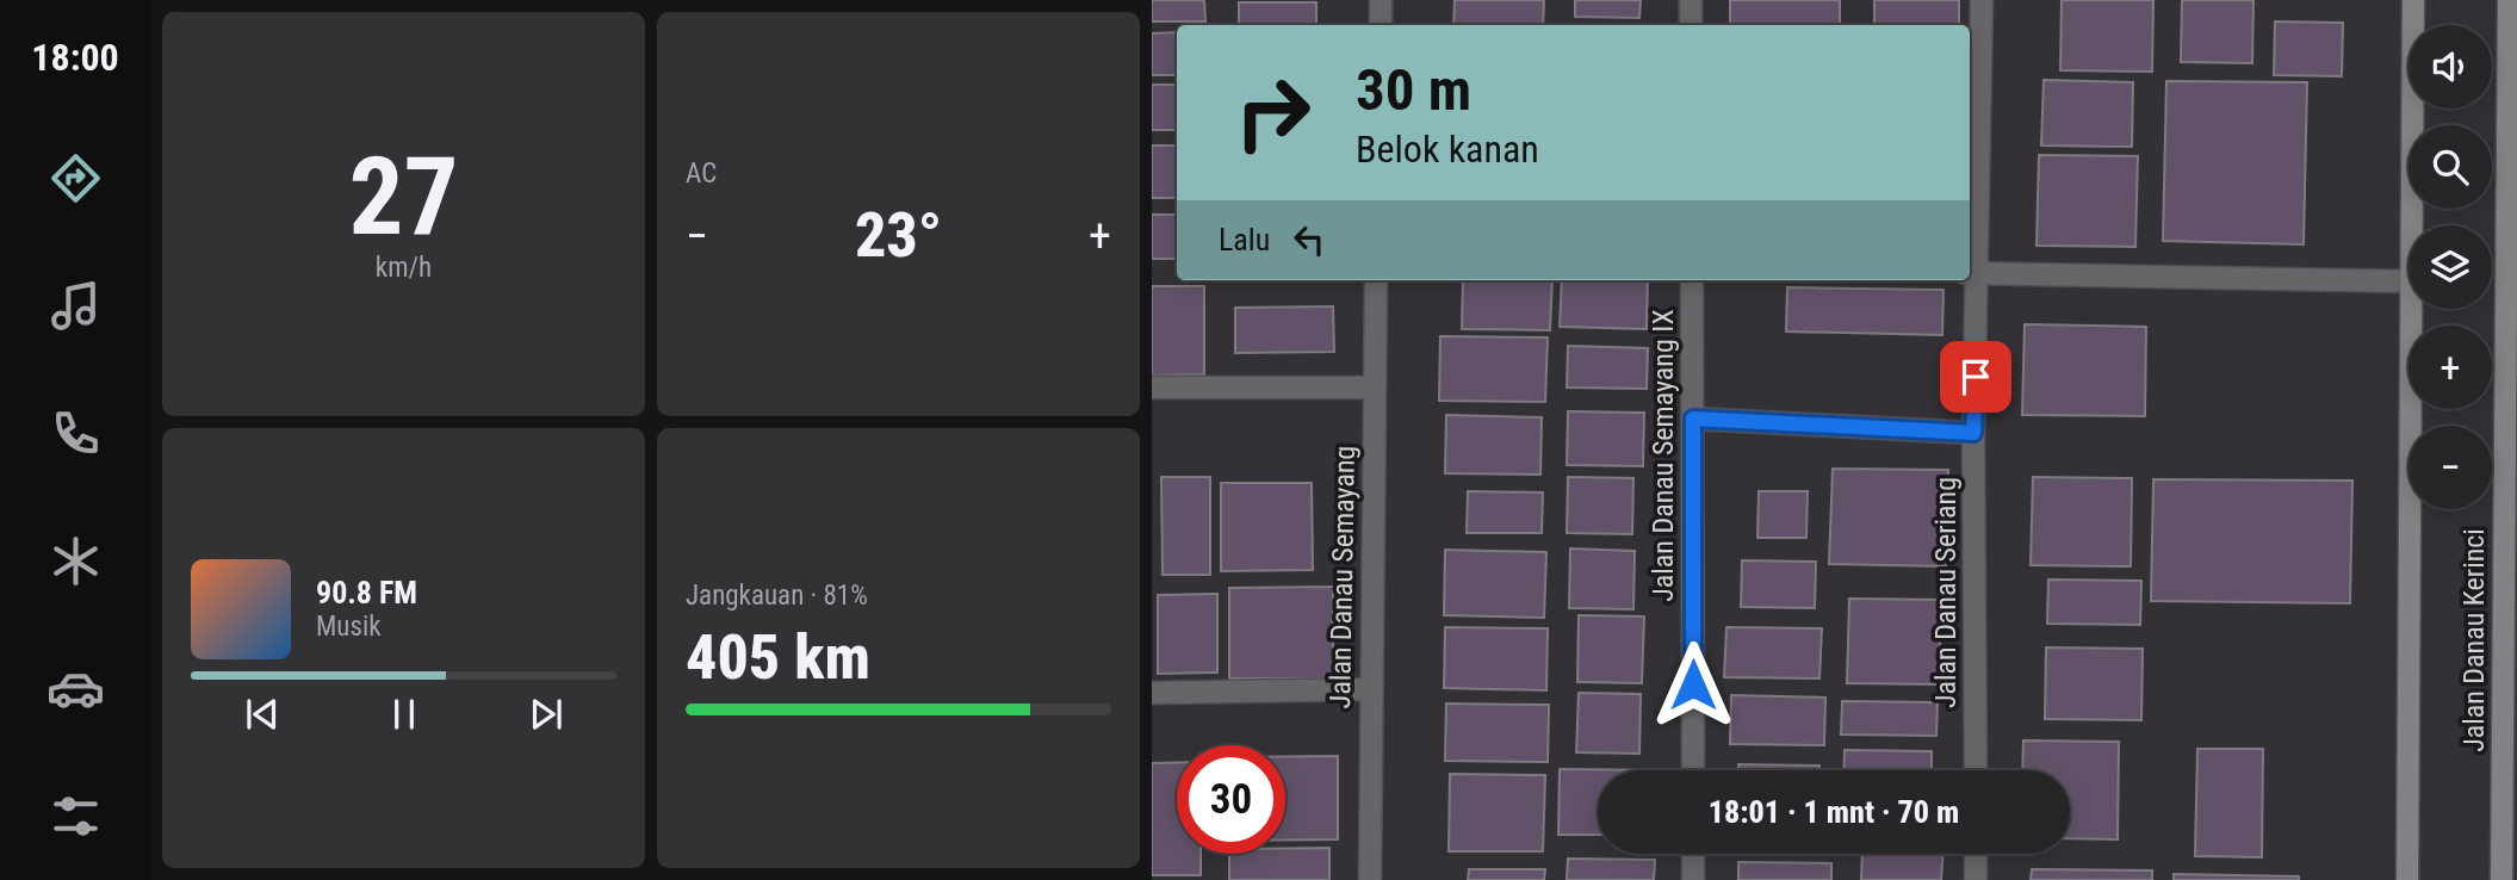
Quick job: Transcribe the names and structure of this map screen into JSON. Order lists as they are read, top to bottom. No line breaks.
{"streets":{"street":["Jalan Danau Semayang IX","Jalan Danau Semayang","Jalan Danau Seriang","Jalan Danau Kerinci"]},"page":{"tabs":"18:00","tile":[["27","km/h"],"AC",["Jangkauan · 81%","405 km"]],"map_buttons":["+","−"],"turn":["30 m","Belok kanan"],"then":"Lalu","heat":["−","23°","+"],"song":["90.8 FM","Musik"],"limit":"30","trip":"18:01 · 1 mnt · 70 m"}}
